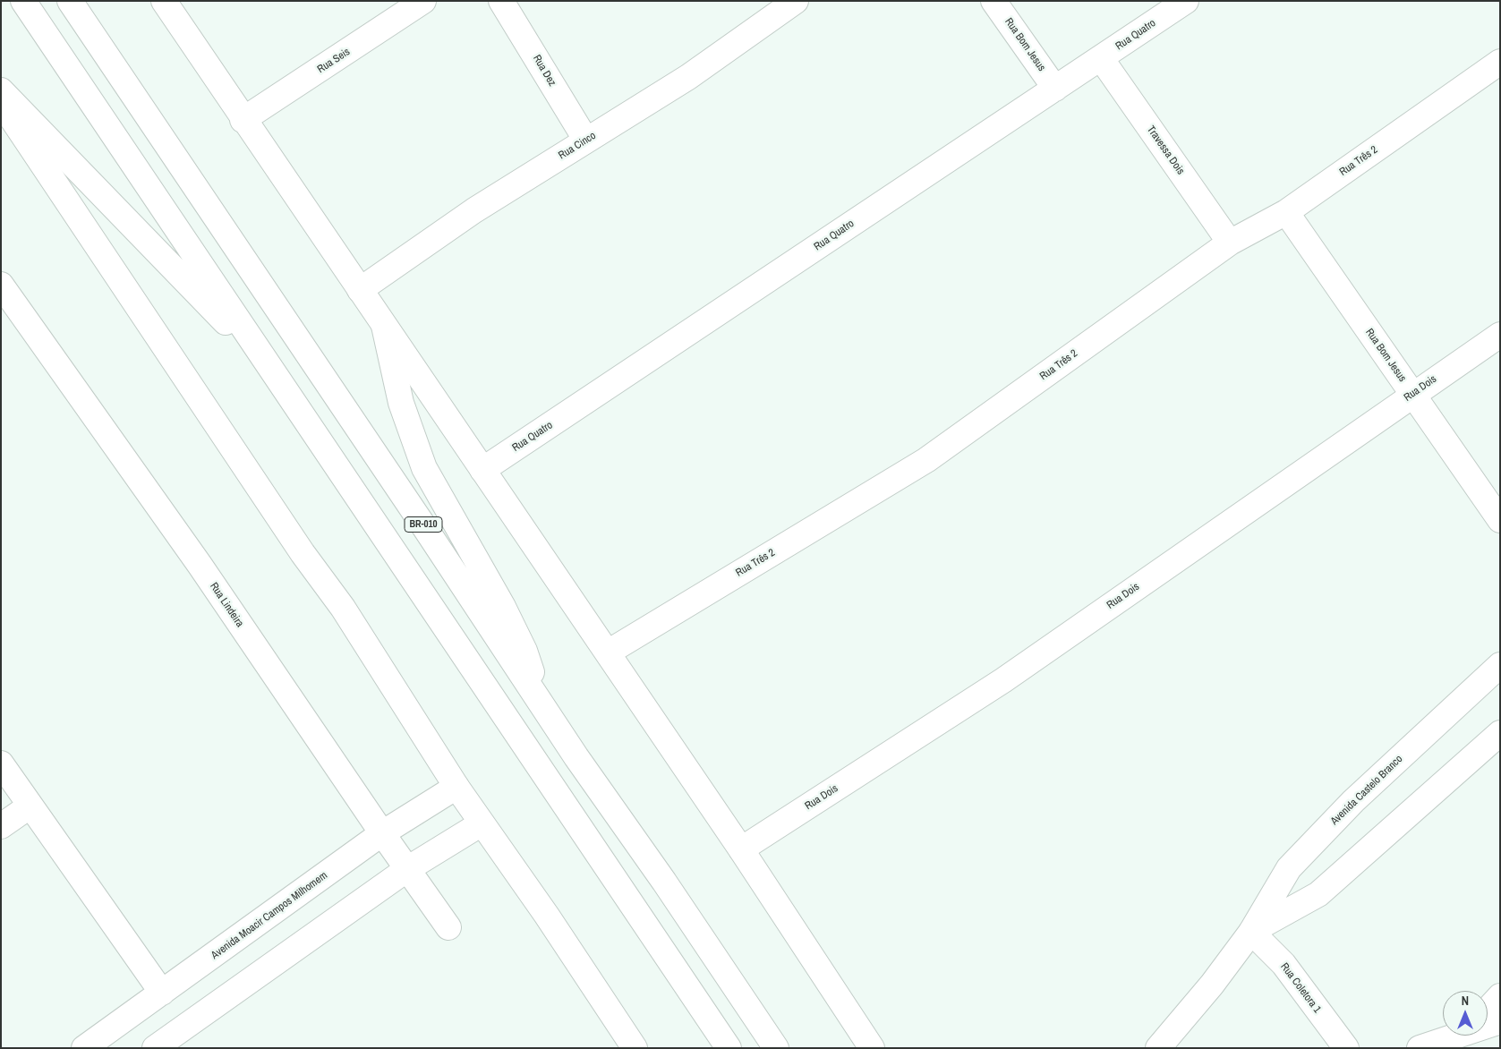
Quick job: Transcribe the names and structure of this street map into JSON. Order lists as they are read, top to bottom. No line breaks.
{"streets":{"main road":["Rua Quatro","Rua Bom Jesus","Rua Seis","Rua Dez","Rua Cinco","Travessa Dois","Rua Três 2","Rua Dois","BR-010","Rua Lindeira","Avenida Castelo Branco","Avenida Moacir Campos Milhomem","Rua Coletora 1"]},"crossings":[["Rua Quatro","Rua Bom Jesus"],["Rua Quatro","Travessa Dois"],["Rua Bom Jesus","Rua Três 2"],["Rua Bom Jesus","Rua Dois"],["Rua Dez","Rua Cinco"],["Travessa Dois","Rua Três 2"],["Rua Lindeira","Avenida Moacir Campos Milhomem"],["Avenida Castelo Branco","Rua Coletora 1"]],"north":"top"}
